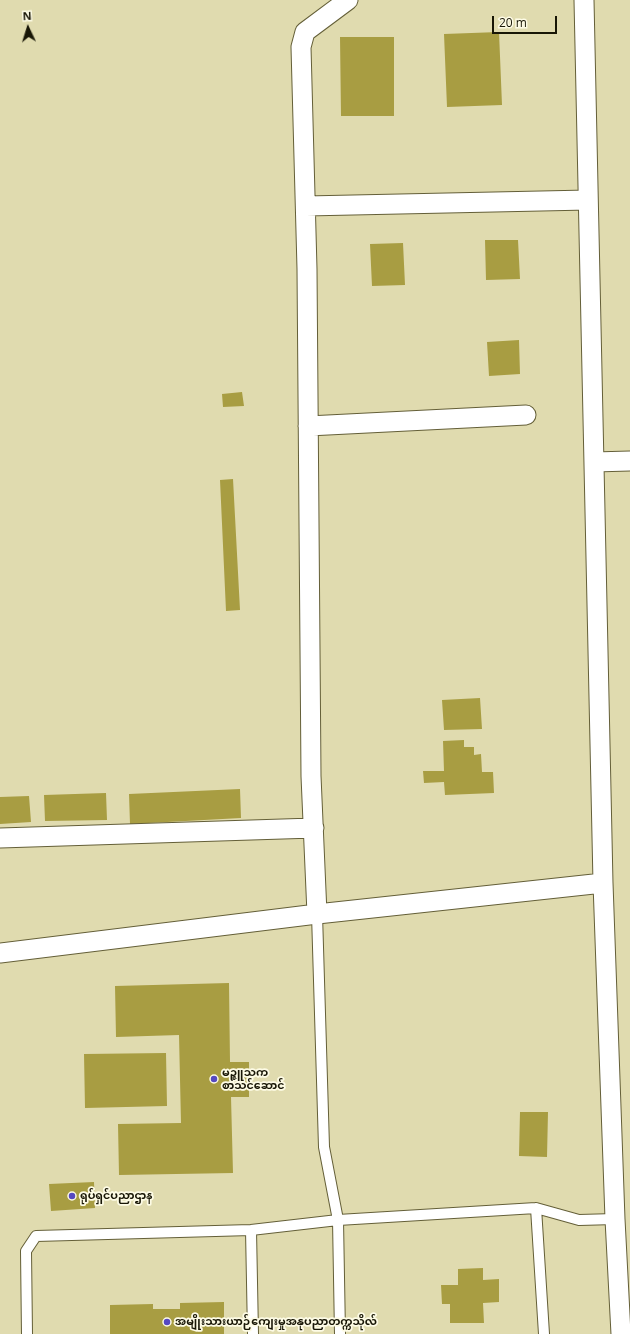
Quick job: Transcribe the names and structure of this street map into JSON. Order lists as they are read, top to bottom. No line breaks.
{"places":["မဉ္ဇူသက စာသင်ဆောင်","ရုပ်ရှင်ပညာဌာန","အမျိုးသားယာဉ်ကျေးမှုအနုပညာတက္ကသိုလ်"],"scale_bar":"20 m","north":"top"}
